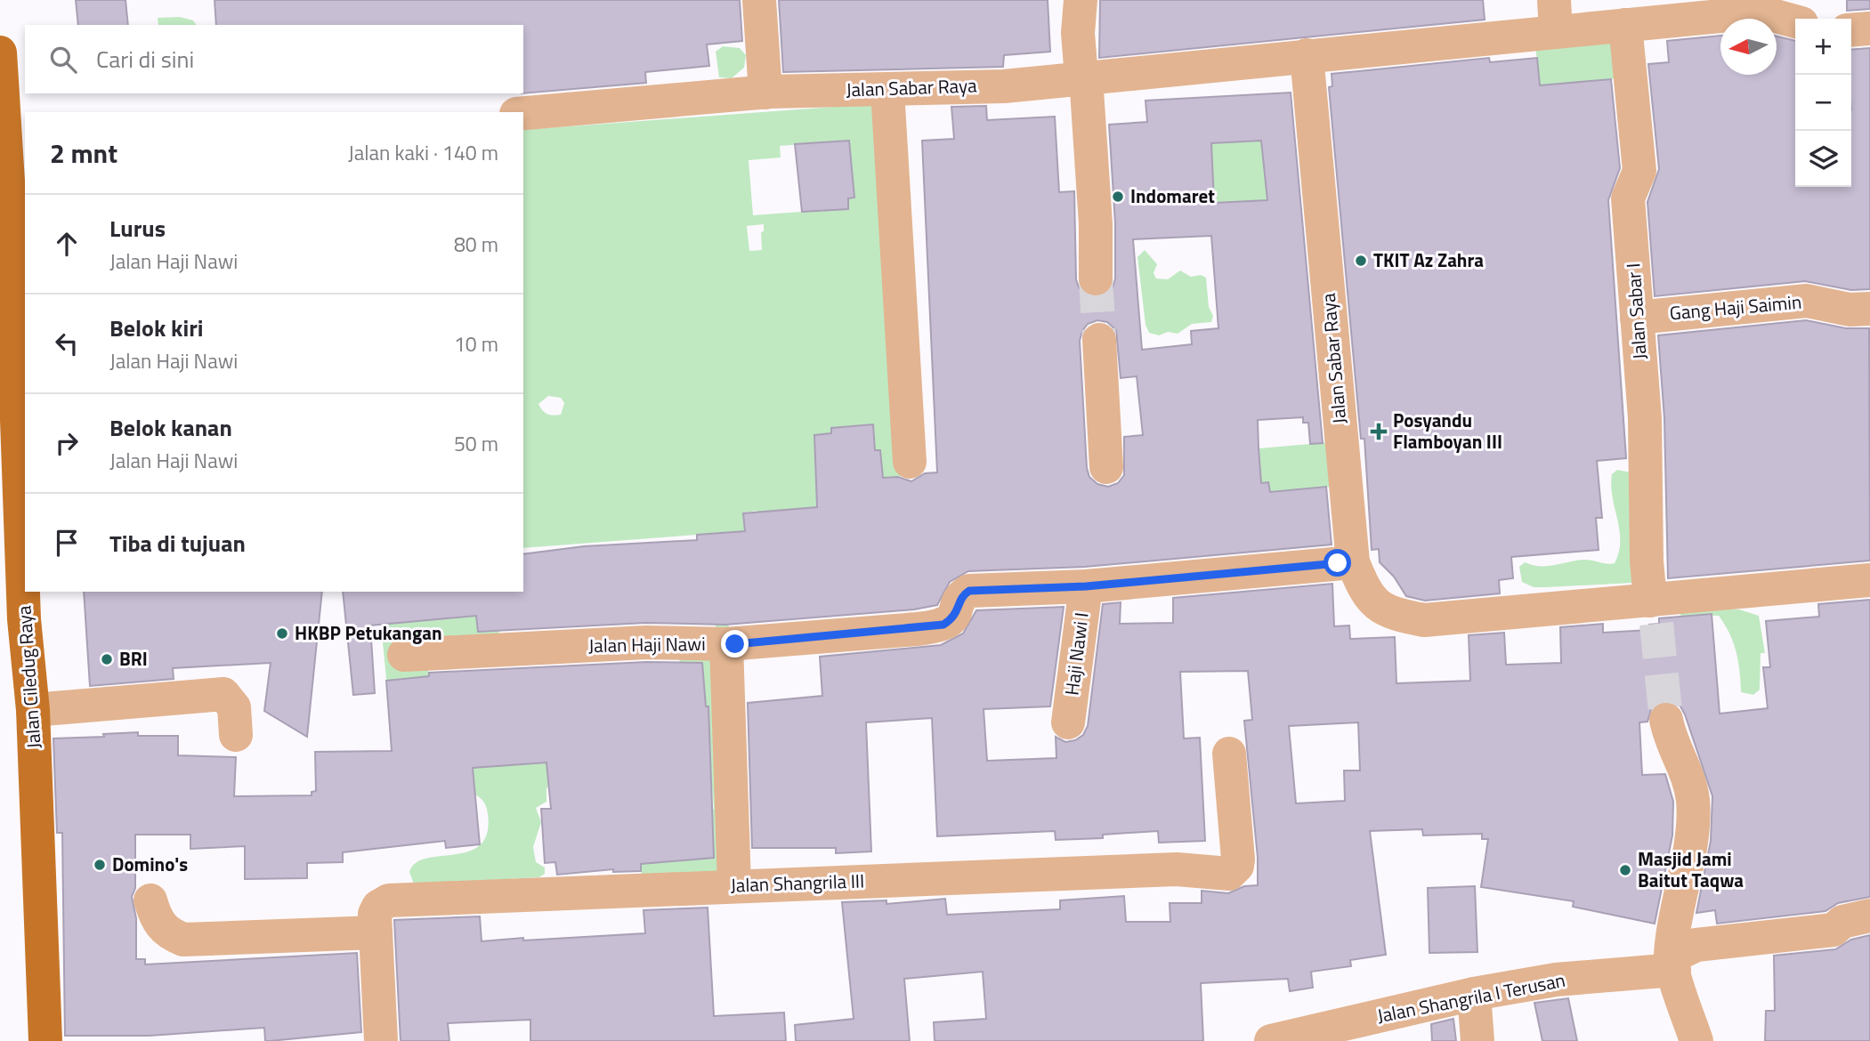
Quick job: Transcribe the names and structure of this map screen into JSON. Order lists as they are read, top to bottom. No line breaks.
{"streets":{"main road":["Jalan Ciledug Raya"],"street":["Jalan Sabar Raya","Gang Haji Saimin","Jalan Sabar I","Jalan Haji Nawi","Haji Nawi I","Jalan Shangrila III","Jalan Shangrila I Terusan"]},"crossings":[["Jalan Sabar Raya","Jalan Sabar I"],["Jalan Sabar Raya","Jalan Haji Nawi"],["Gang Haji Saimin","Jalan Sabar I"],["Jalan Haji Nawi","Haji Nawi I"]],"places":{"other":["Indomaret","TKIT Az Zahra","HKBP Petukangan","BRI","Domino's","Masjid Jami Baitut Taqwa"],"health":["Posyandu Flamboyan III"]},"north":"left","page":{"map_buttons":["+","−"],"search":"Cari di sini","heading":["2 mnt","Jalan kaki · 140 m"],"list":[["Lurus","Jalan Haji Nawi","80 m"],["Belok kiri","Jalan Haji Nawi","10 m"],["Belok kanan","Jalan Haji Nawi","50 m"],"Tiba di tujuan"]}}
